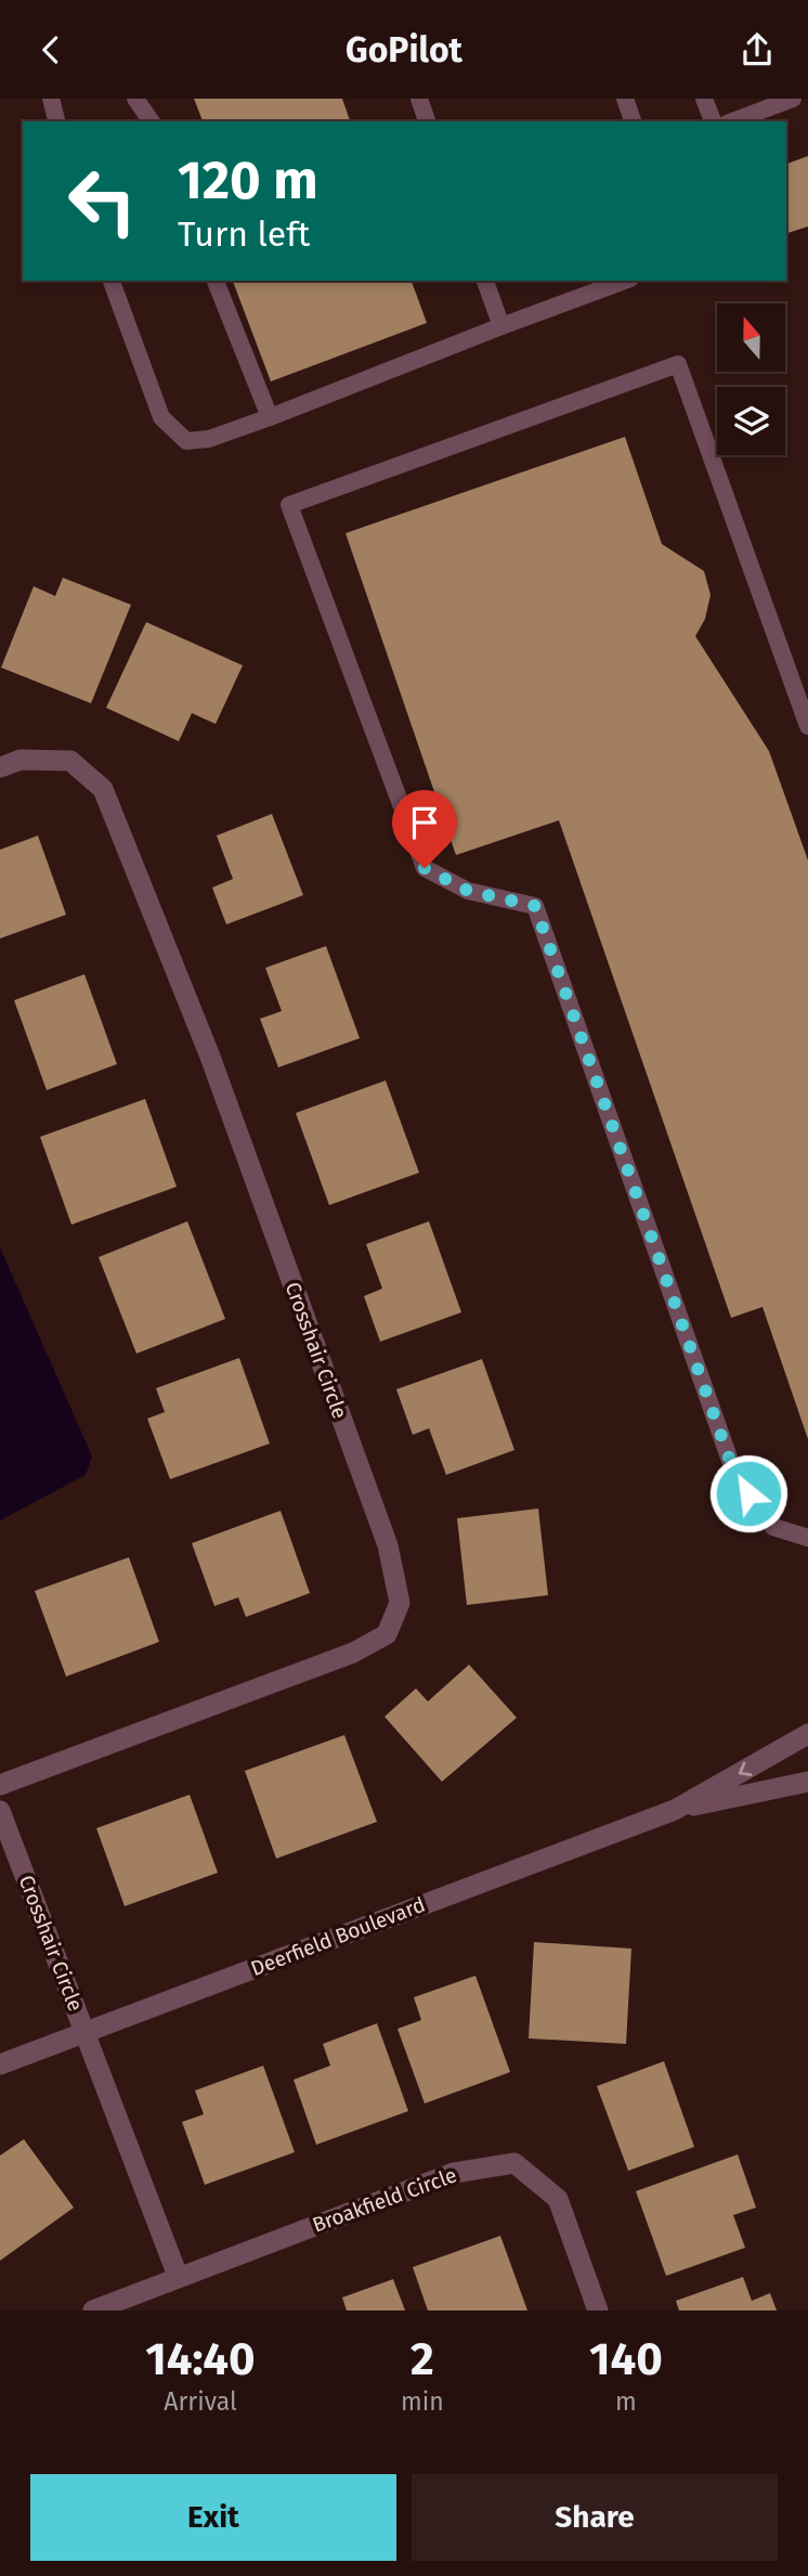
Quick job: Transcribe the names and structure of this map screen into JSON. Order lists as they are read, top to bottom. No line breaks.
{"streets":{"street":["Crosshair Circle","Deerfield Boulevard","Broakfield Circle"]},"crossings":[["Crosshair Circle","Deerfield Boulevard"]],"north":"top","page":{"header":"GoPilot","turn":["120 m","Turn left"],"eta":["14:40","Arrival","2","min","140","m"],"buttons":["Exit","Share"]}}
